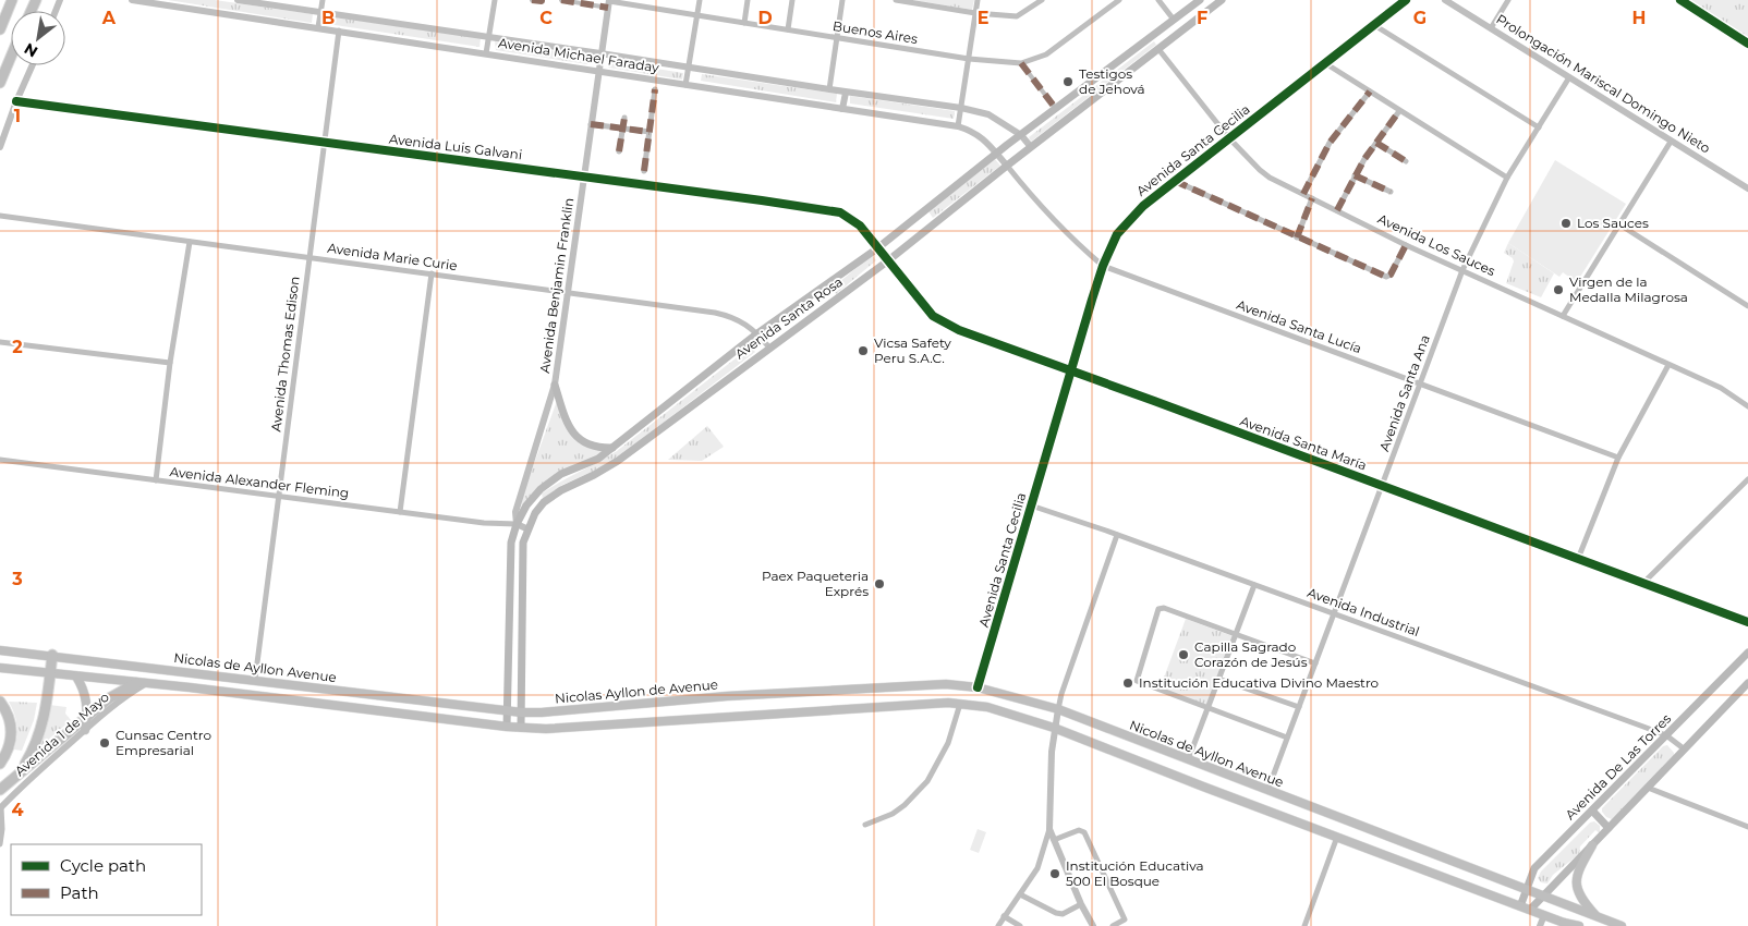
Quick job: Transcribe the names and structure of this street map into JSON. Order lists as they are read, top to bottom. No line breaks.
{"streets":{"main road":["Avenida Santa Rosa","Nicolas de Ayllon Avenue","Avenida De Las Torres"],"street":["Buenos Aires","Avenida Michael Faraday","Prolongación Mariscal Domingo Nieto","Avenida Luis Galvani","Avenida Santa Cecilia","Avenida Los Sauces","Avenida Marie Curie","Avenida Benjamin Franklin","Avenida Santa Lucía","Avenida Thomas Edison","Avenida Santa Ana","Avenida Santa María","Avenida Alexander Fleming","Avenida Industrial","Avenida 1 de Mayo"]},"crossings":[["Buenos Aires","Avenida Benjamin Franklin"],["Avenida Michael Faraday","Avenida Benjamin Franklin"],["Avenida Michael Faraday","Avenida Santa Rosa"],["Avenida Michael Faraday","Avenida Santa Lucía"],["Avenida Michael Faraday","Avenida Thomas Edison"],["Prolongación Mariscal Domingo Nieto","Avenida Santa Ana"],["Avenida Luis Galvani","Avenida Benjamin Franklin"],["Avenida Luis Galvani","Avenida Santa Rosa"],["Avenida Luis Galvani","Avenida Thomas Edison"],["Avenida Luis Galvani","Avenida Santa María"],["Avenida Santa Cecilia","Avenida Los Sauces"],["Avenida Santa Cecilia","Avenida Santa Lucía"],["Avenida Santa Cecilia","Avenida Santa María"],["Avenida Santa Cecilia","Avenida Industrial"],["Avenida Santa Cecilia","Nicolas de Ayllon Avenue"],["Avenida Los Sauces","Avenida Santa Rosa"],["Avenida Los Sauces","Avenida Santa Ana"],["Avenida Marie Curie","Avenida Benjamin Franklin"],["Avenida Marie Curie","Avenida Santa Rosa"],["Avenida Marie Curie","Avenida Thomas Edison"],["Avenida Benjamin Franklin","Avenida Santa Rosa"],["Avenida Benjamin Franklin","Avenida Alexander Fleming"],["Avenida Santa Rosa","Avenida Santa Lucía"],["Avenida Santa Rosa","Avenida Santa María"],["Avenida Santa Rosa","Avenida Alexander Fleming"],["Avenida Santa Rosa","Nicolas de Ayllon Avenue"],["Avenida Santa Lucía","Avenida Santa Ana"],["Avenida Thomas Edison","Avenida Alexander Fleming"],["Avenida Thomas Edison","Nicolas de Ayllon Avenue"],["Avenida Santa Ana","Avenida Santa María"],["Avenida Santa Ana","Avenida Industrial"],["Avenida Santa Ana","Nicolas de Ayllon Avenue"],["Avenida Industrial","Avenida De Las Torres"],["Nicolas de Ayllon Avenue","Avenida 1 de Mayo"],["Nicolas de Ayllon Avenue","Avenida De Las Torres"]],"places":["Testigos de Jehová","Los Sauces","Virgen de la Medalla Milagrosa","Vicsa Safety Peru S.A.C.","Paex Paqueteria Exprés","Capilla Sagrado Corazón de Jesús","Institución Educativa Divino Maestro","Cunsac Centro Empresarial","Institución Educativa 500 El Bosque"],"legend":["Cycle path","Path"],"north":"bottom left","grid":{"columns":["A","B","C","D","E","F","G","H"],"rows":["1","2","3","4"]}}
